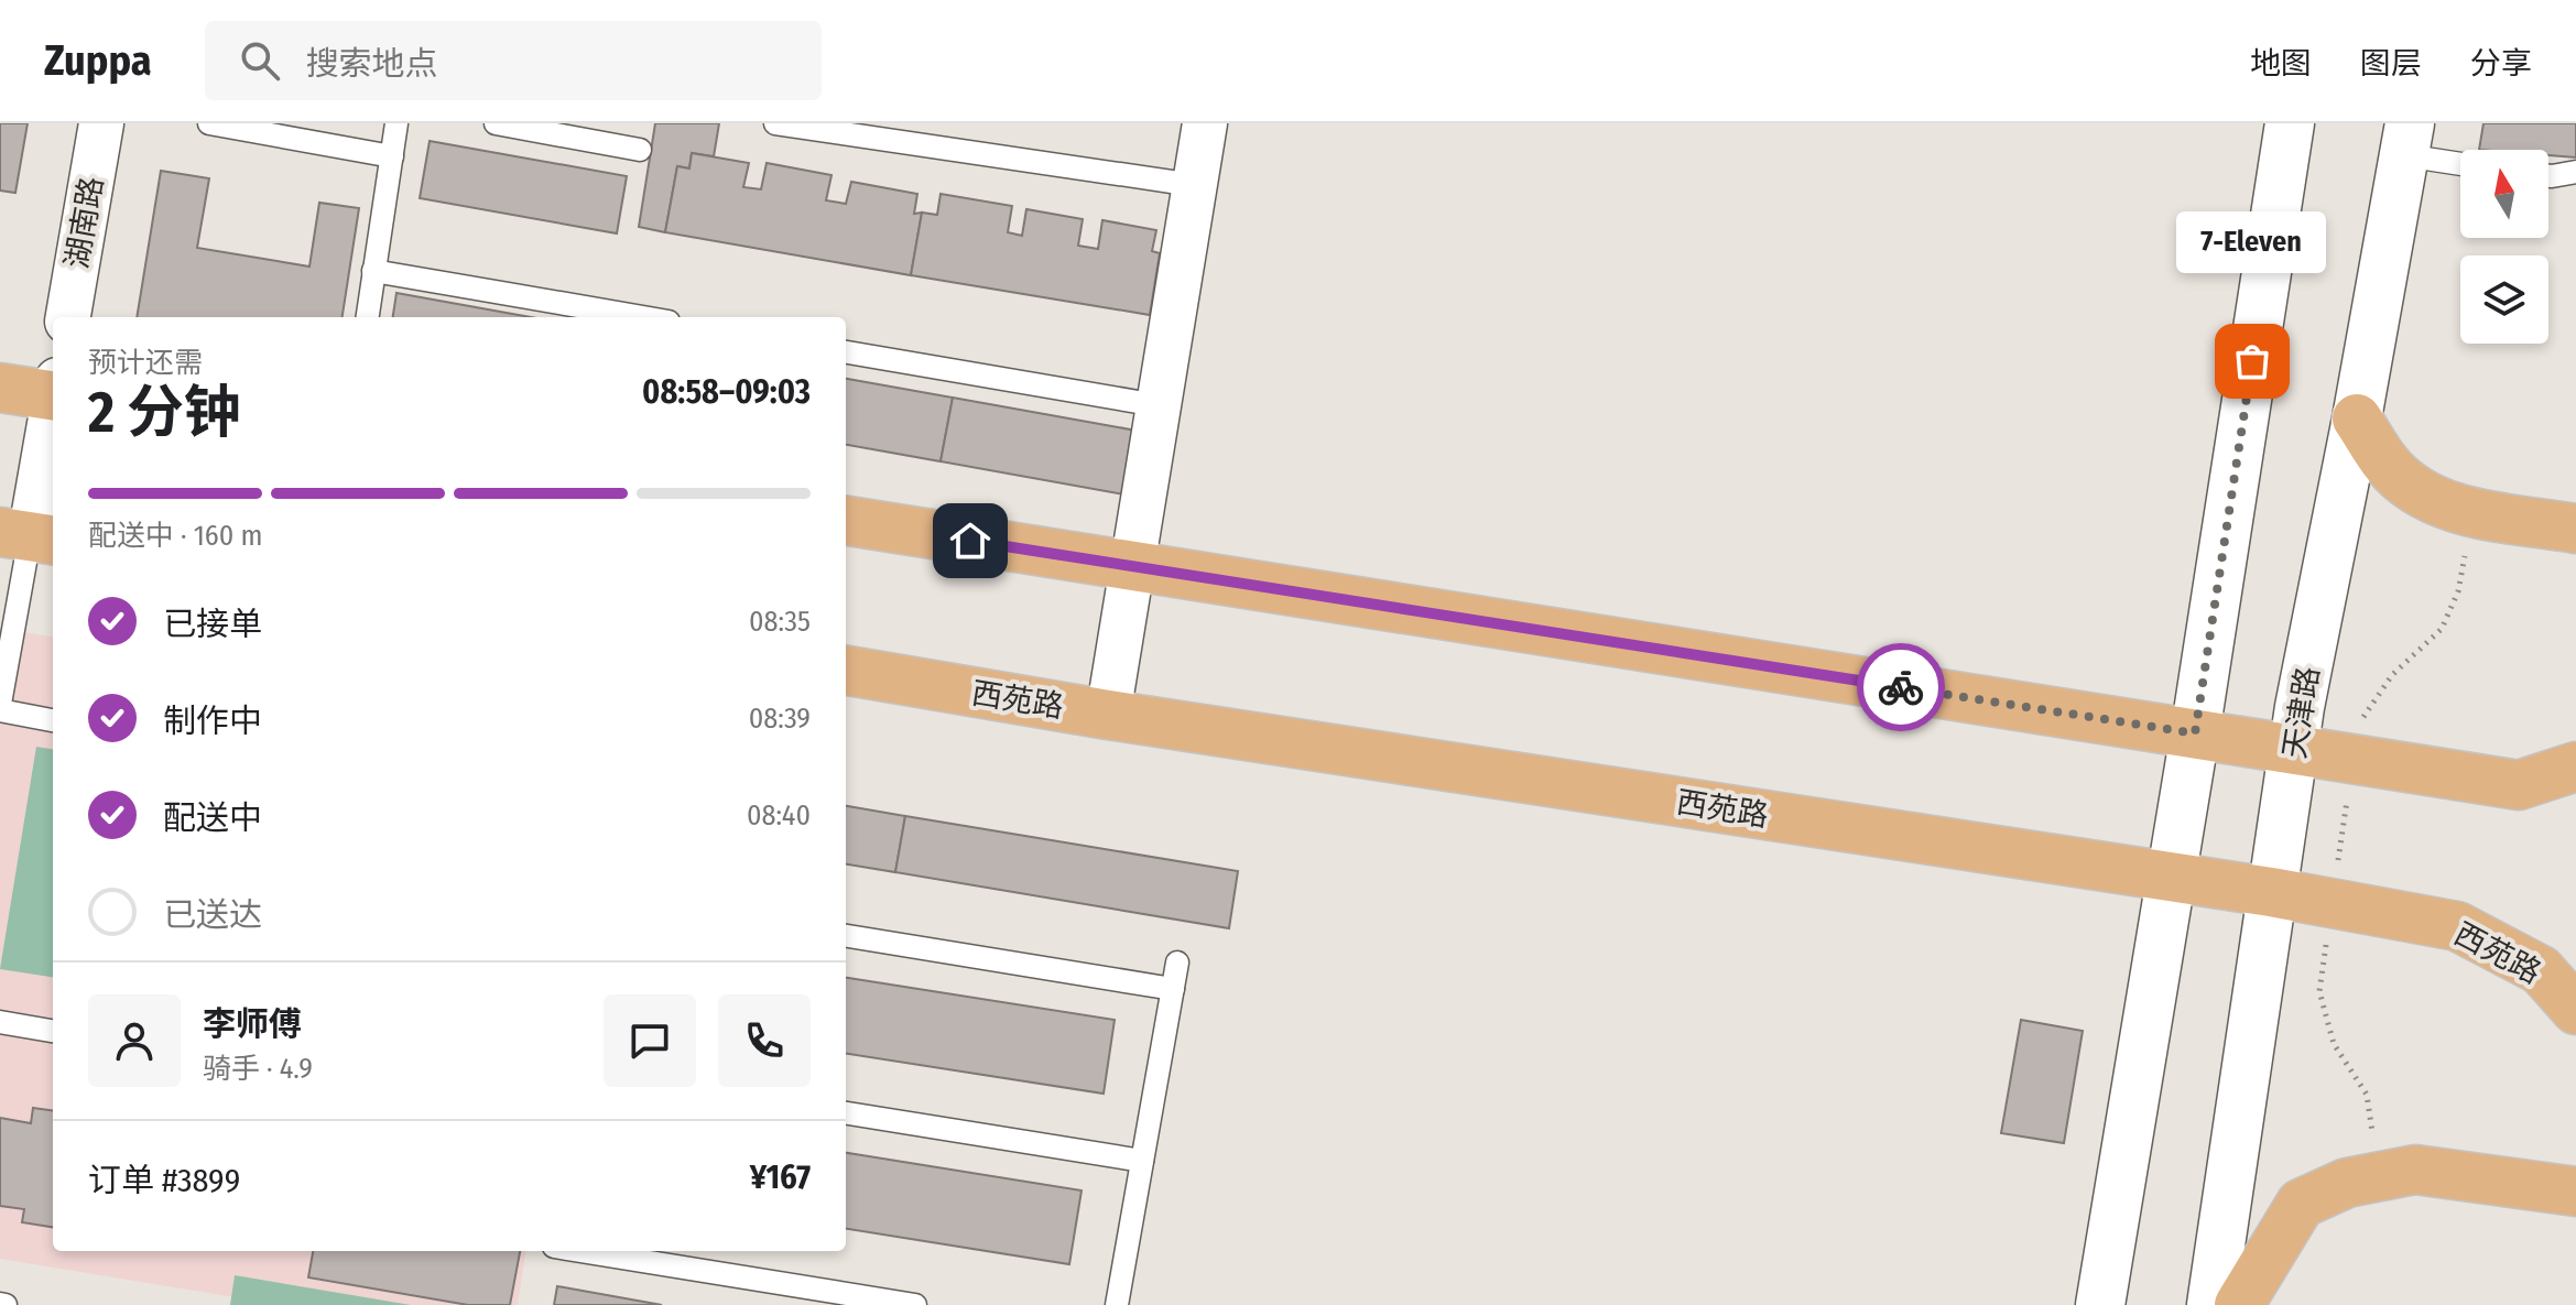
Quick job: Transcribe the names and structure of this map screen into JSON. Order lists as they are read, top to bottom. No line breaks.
{"streets":{"main road":["西苑路","天津路"],"street":["湖南路"]},"crossings":[["西苑路","天津路"]],"places":["7-Eleven"],"north":"top","page":{"header":"Zuppa","search":"搜索地点","nav":["地图","图层","分享"],"bubble":"7-Eleven","heading":["2 分钟","预计还需","08:58–09:03"],"panel":["李师傅","骑手 · 4.9","订单 #3899","¥167"],"bar":"配送中 · 160 m","list":[["已接单","08:35"],["制作中","08:39"],["配送中","08:40"],"已送达"]}}
